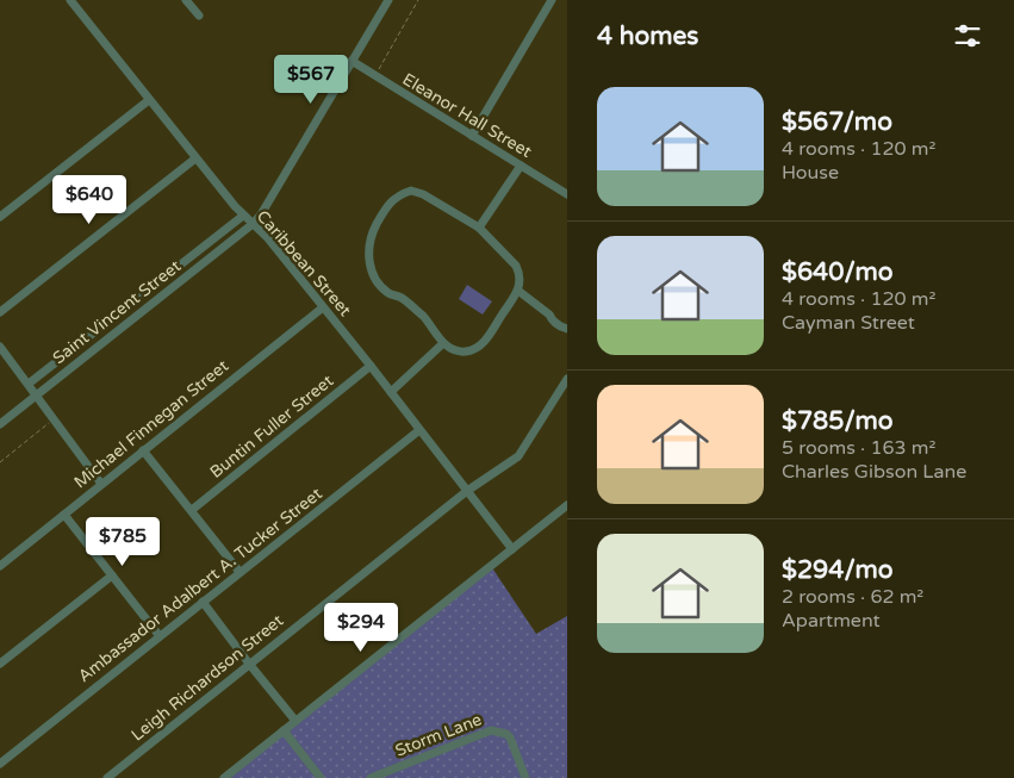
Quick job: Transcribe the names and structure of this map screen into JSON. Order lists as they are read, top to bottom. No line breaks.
{"streets":{"street":["Eleanor Hall Street","Caribbean Street","Saint Vincent Street","Michael Finnegan Street","Buntin Fuller Street","Ambassador Adalbert A. Tucker Street","Leigh Richardson Street","Storm Lane"]},"crossings":[["Eleanor Hall Street","Saint Vincent Street"],["Caribbean Street","Saint Vincent Street"],["Caribbean Street","Michael Finnegan Street"],["Caribbean Street","Buntin Fuller Street"],["Caribbean Street","Ambassador Adalbert A. Tucker Street"],["Caribbean Street","Leigh Richardson Street"]],"page":{"heading":"4 homes","price":["$567","$640","$785","$294"],"list":[{"name":"$567/mo","note":"4 rooms · 120 m² · House"},{"name":"$640/mo","note":"4 rooms · 120 m² · Cayman Street"},{"name":"$785/mo","note":"5 rooms · 163 m² · Charles Gibson Lane"},{"name":"$294/mo","note":"2 rooms · 62 m² · Apartment"}]}}
